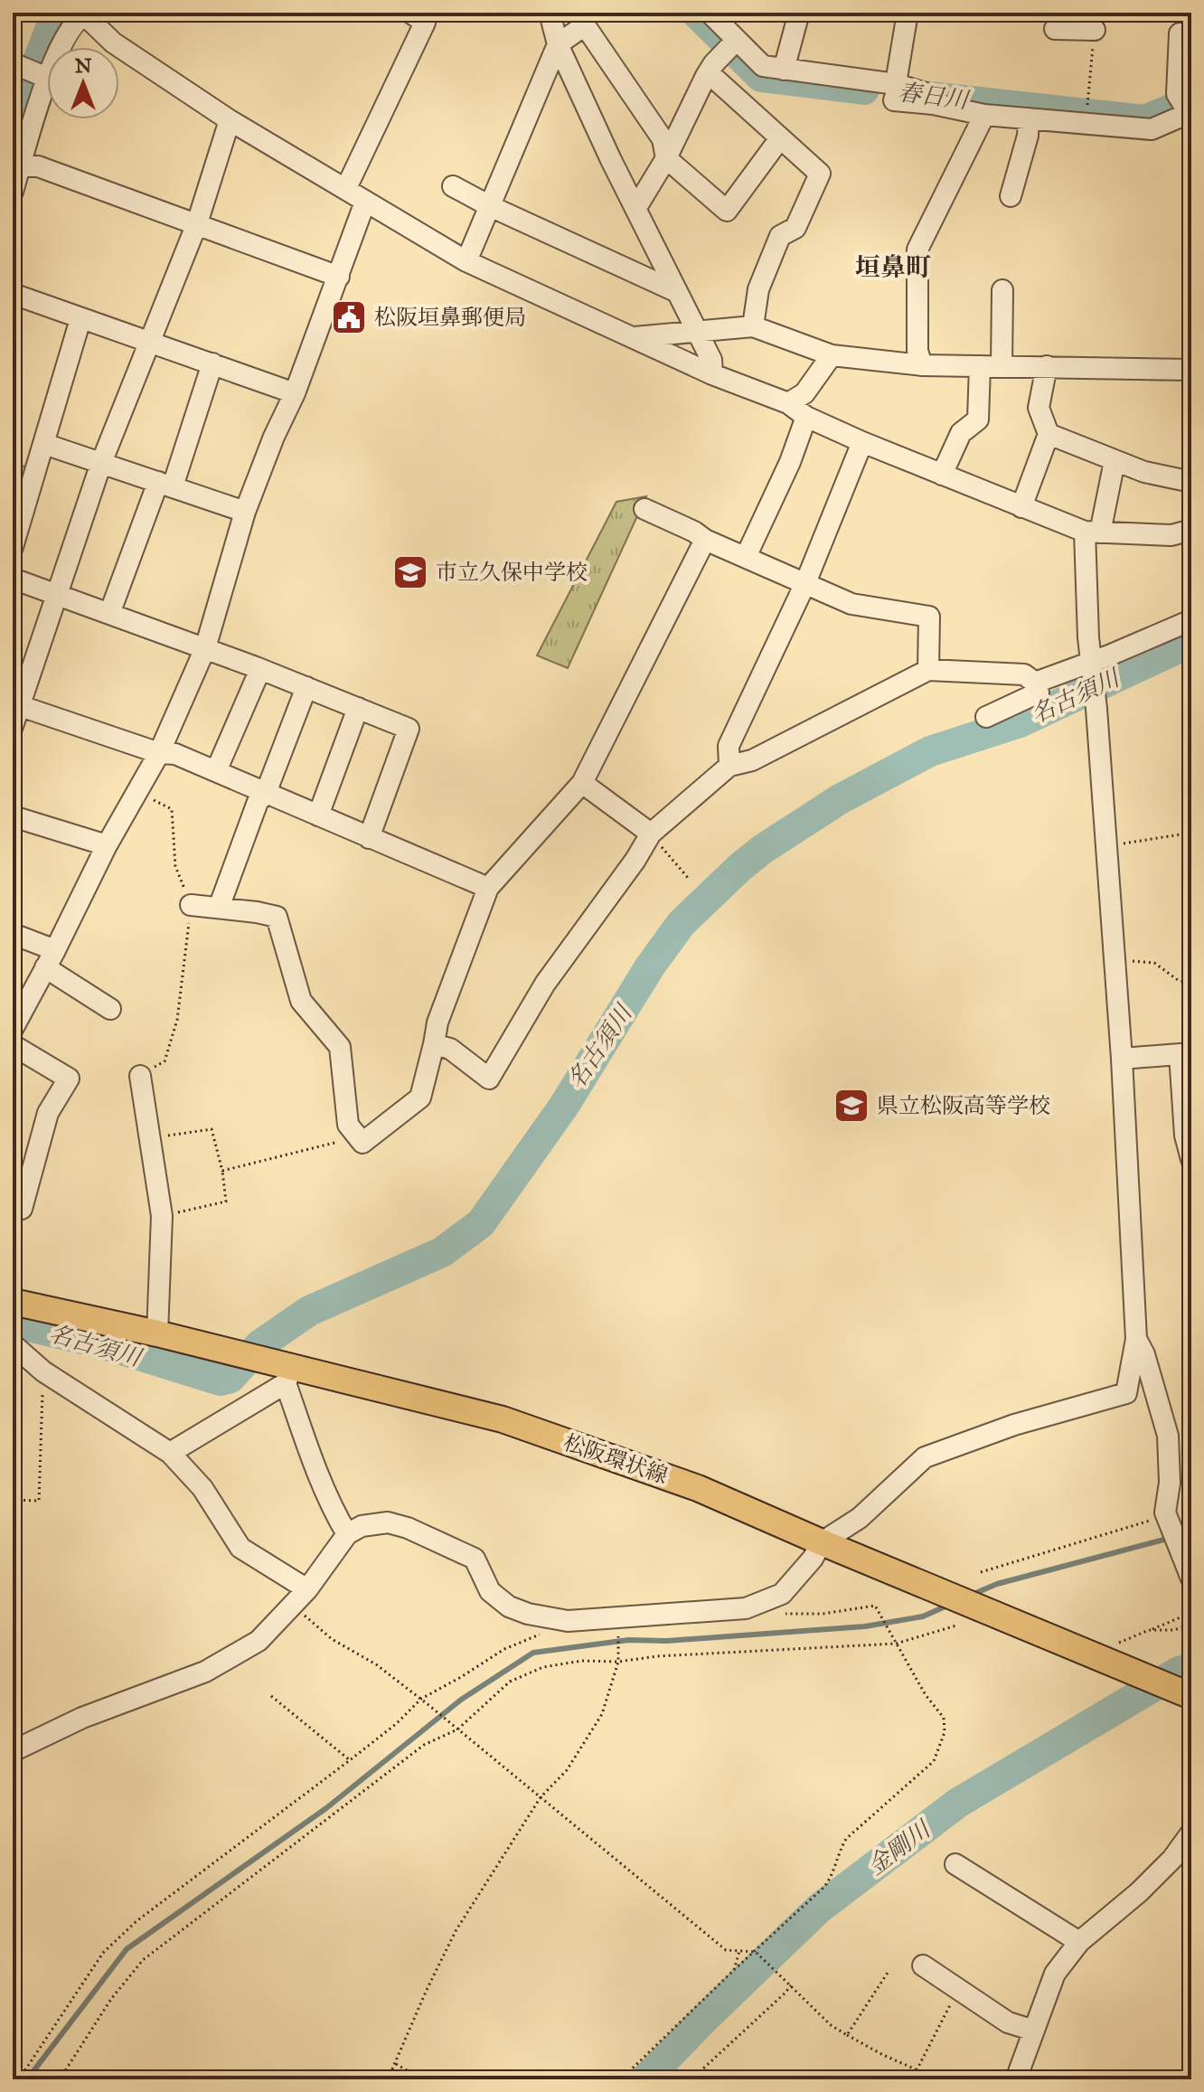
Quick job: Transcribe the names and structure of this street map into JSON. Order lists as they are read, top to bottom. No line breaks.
{"streets":{"main road":["松阪環状線"]},"districts":["垣鼻町"],"water":["春日川","名古須川","金剛川"],"places":{"public building":["松阪垣鼻郵便局"],"school or university":["市立久保中学校","県立松阪高等学校"]},"north":"top"}
